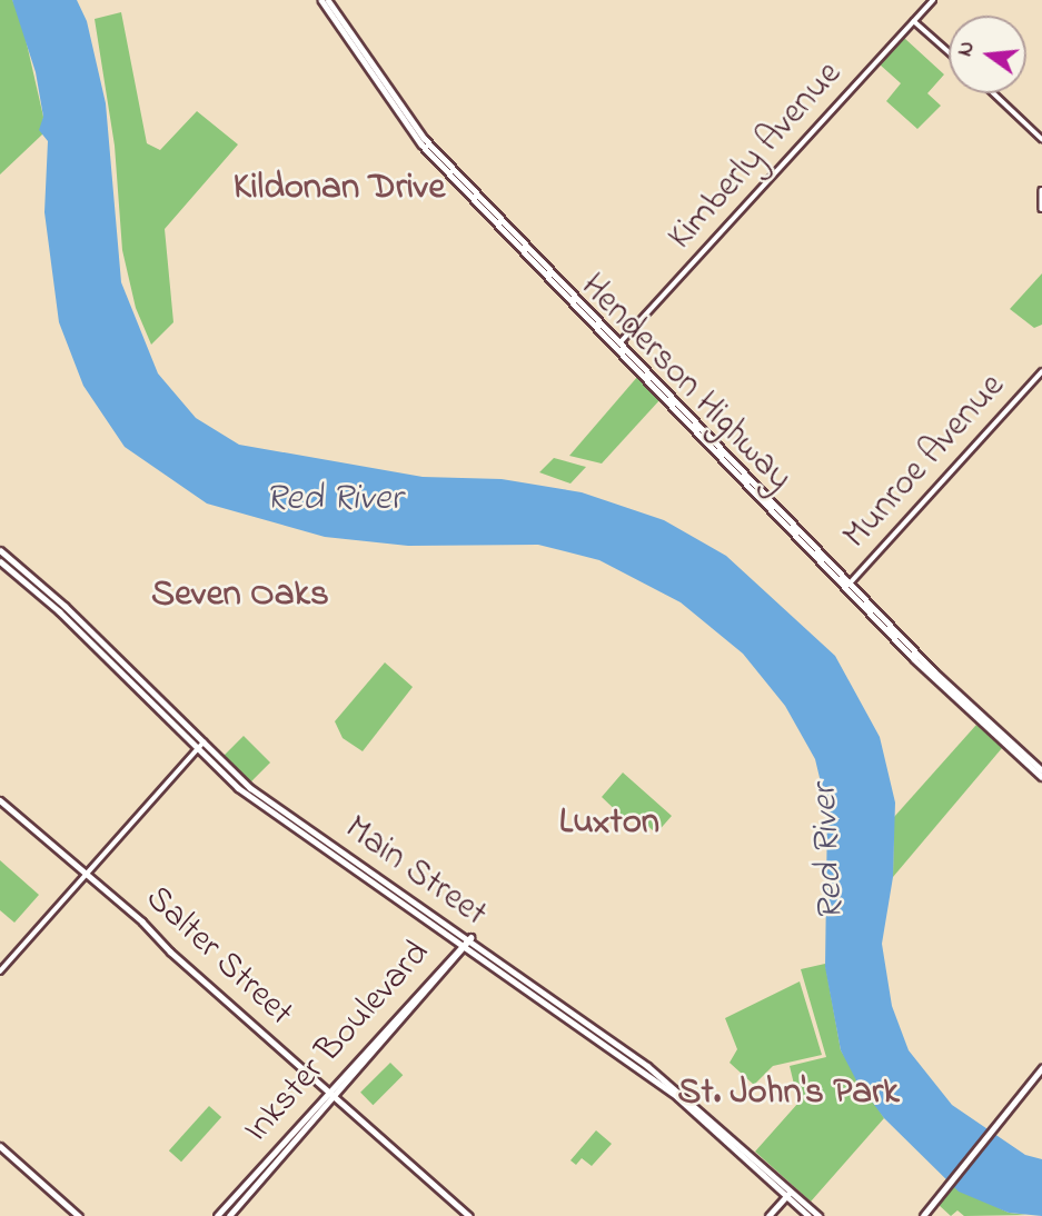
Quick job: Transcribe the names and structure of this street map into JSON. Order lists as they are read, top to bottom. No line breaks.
{"streets":{"main road":["Henderson Highway","Main Street","Salter Street","Inkster Boulevard"],"street":["Kimberly Avenue","Munroe Avenue"]},"crossings":[["Kimberly Avenue","Henderson Highway"],["Henderson Highway","Munroe Avenue"],["Main Street","Inkster Boulevard"],["Salter Street","Inkster Boulevard"]],"districts":["Kildonan Drive","Seven Oaks","Luxton","St. John's Park"],"water":["Red River"],"north":"left"}
